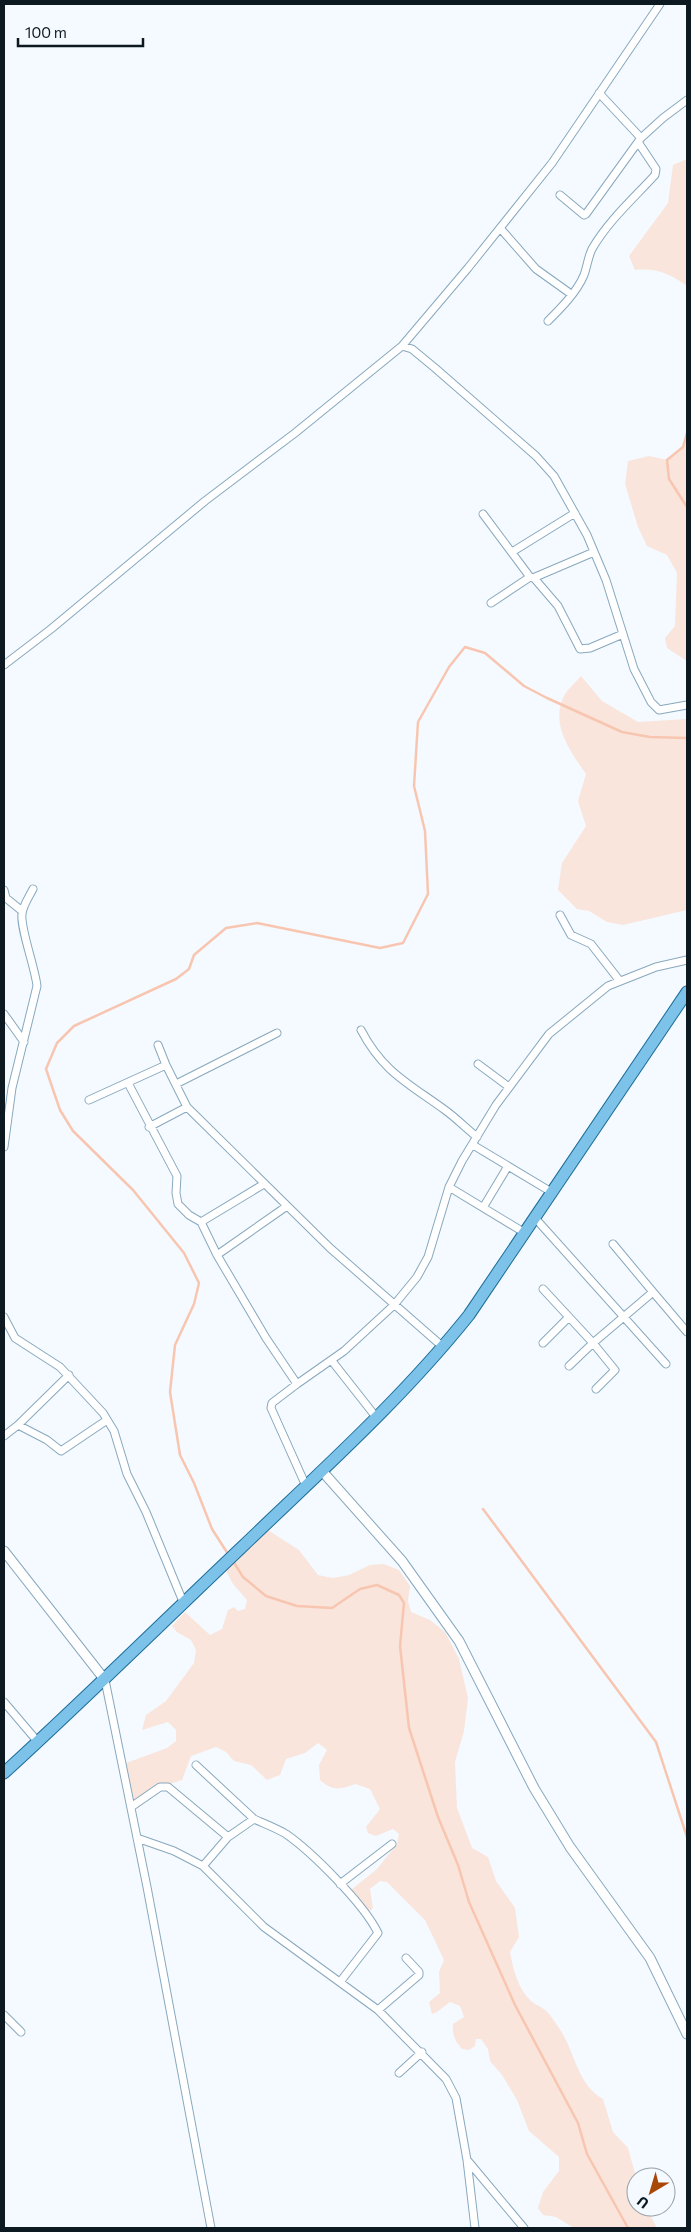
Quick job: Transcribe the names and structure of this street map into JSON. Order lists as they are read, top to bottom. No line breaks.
{"scale_bar":"100 m","north":"bottom left"}
